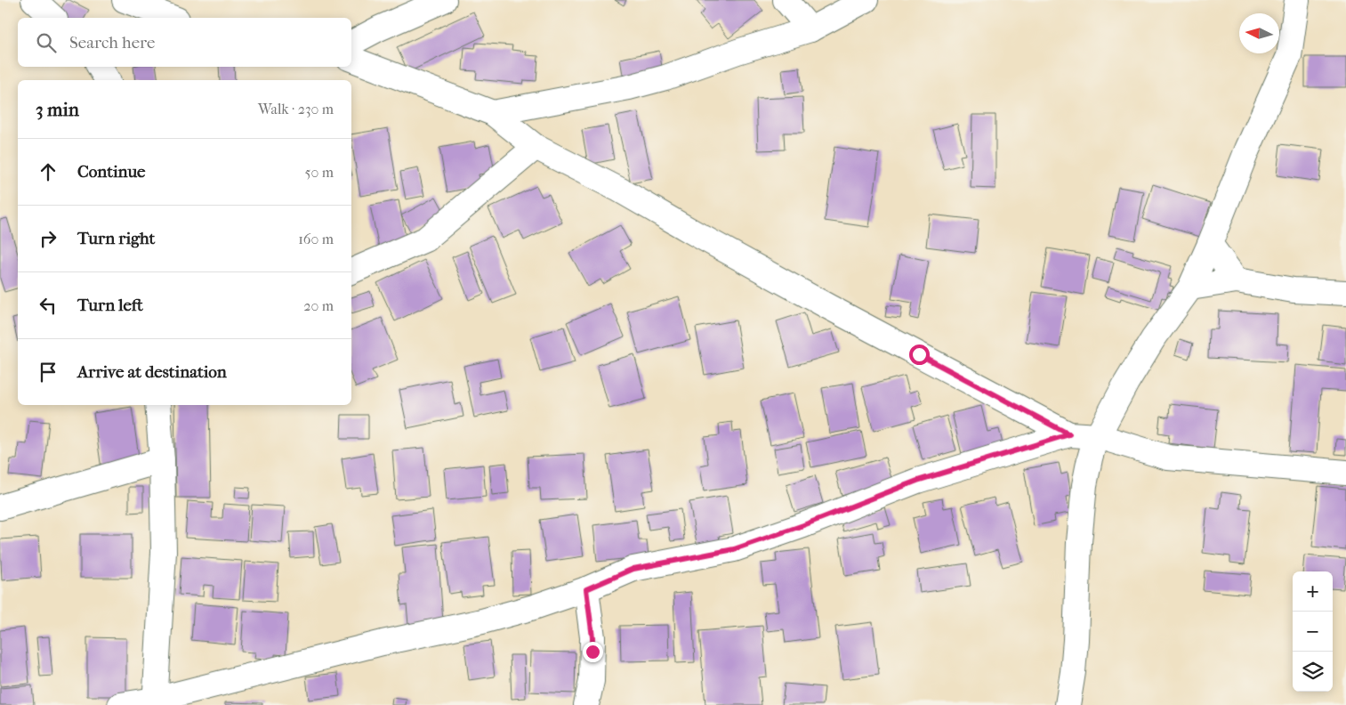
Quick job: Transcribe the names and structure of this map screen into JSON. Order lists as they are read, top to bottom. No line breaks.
{"north":"left","page":{"search":"Search here","heading":["3 min","Walk · 230 m"],"list":[["Continue","50 m"],["Turn right","160 m"],["Turn left","20 m"],"Arrive at destination"],"map_buttons":["+","−"]}}
